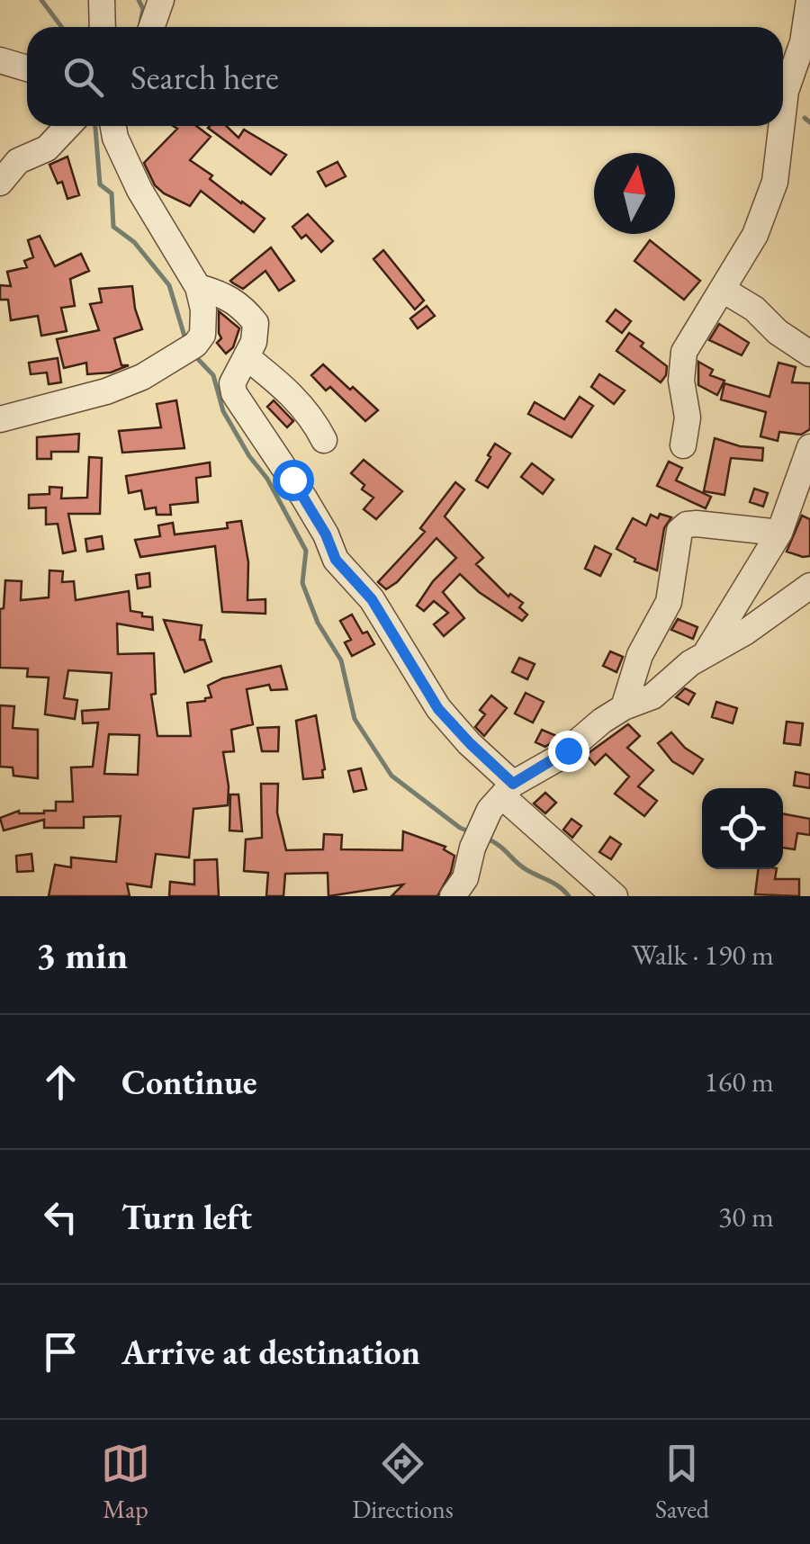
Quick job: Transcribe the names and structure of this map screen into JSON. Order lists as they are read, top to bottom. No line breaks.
{"north":"top","page":{"search":"Search here","heading":["3 min","Walk · 190 m"],"list":[["Continue","160 m"],["Turn left","30 m"],"Arrive at destination"],"nav":["Map","Directions","Saved"]}}
